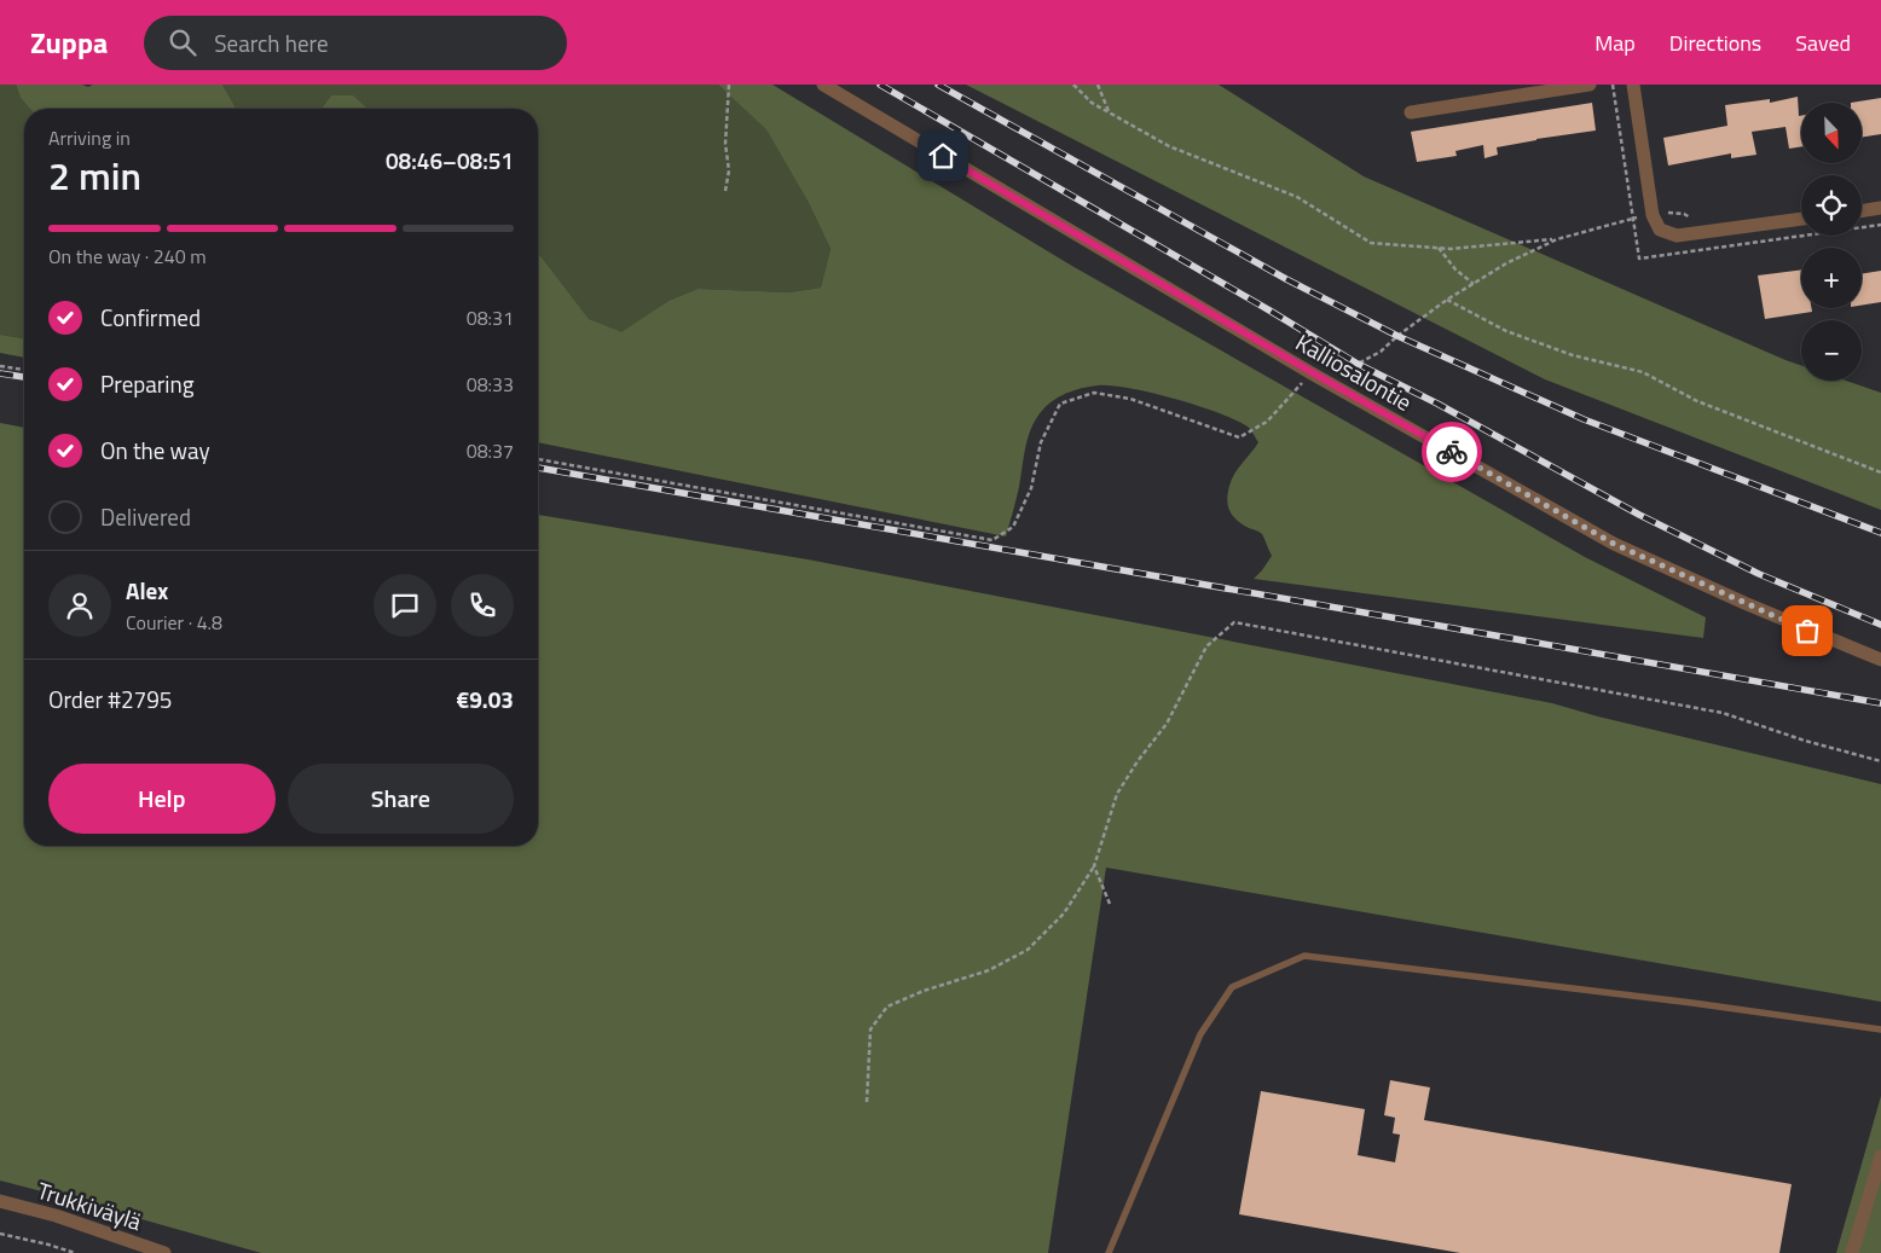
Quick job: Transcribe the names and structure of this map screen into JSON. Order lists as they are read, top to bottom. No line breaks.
{"streets":{"street":["Kalliosalontie","Trukkiväylä"]},"north":"bottom right","page":{"header":"Zuppa","search":"Search here","nav":["Map","Directions","Saved"],"map_buttons":["+","−"],"heading":["2 min","Arriving in","08:46–08:51"],"panel":["Alex","Courier · 4.8","Order #2795","€9.03"],"bar":"On the way · 240 m","list":[["Confirmed","08:31"],["Preparing","08:33"],["On the way","08:37"],"Delivered"],"buttons":["Help","Share"]}}
